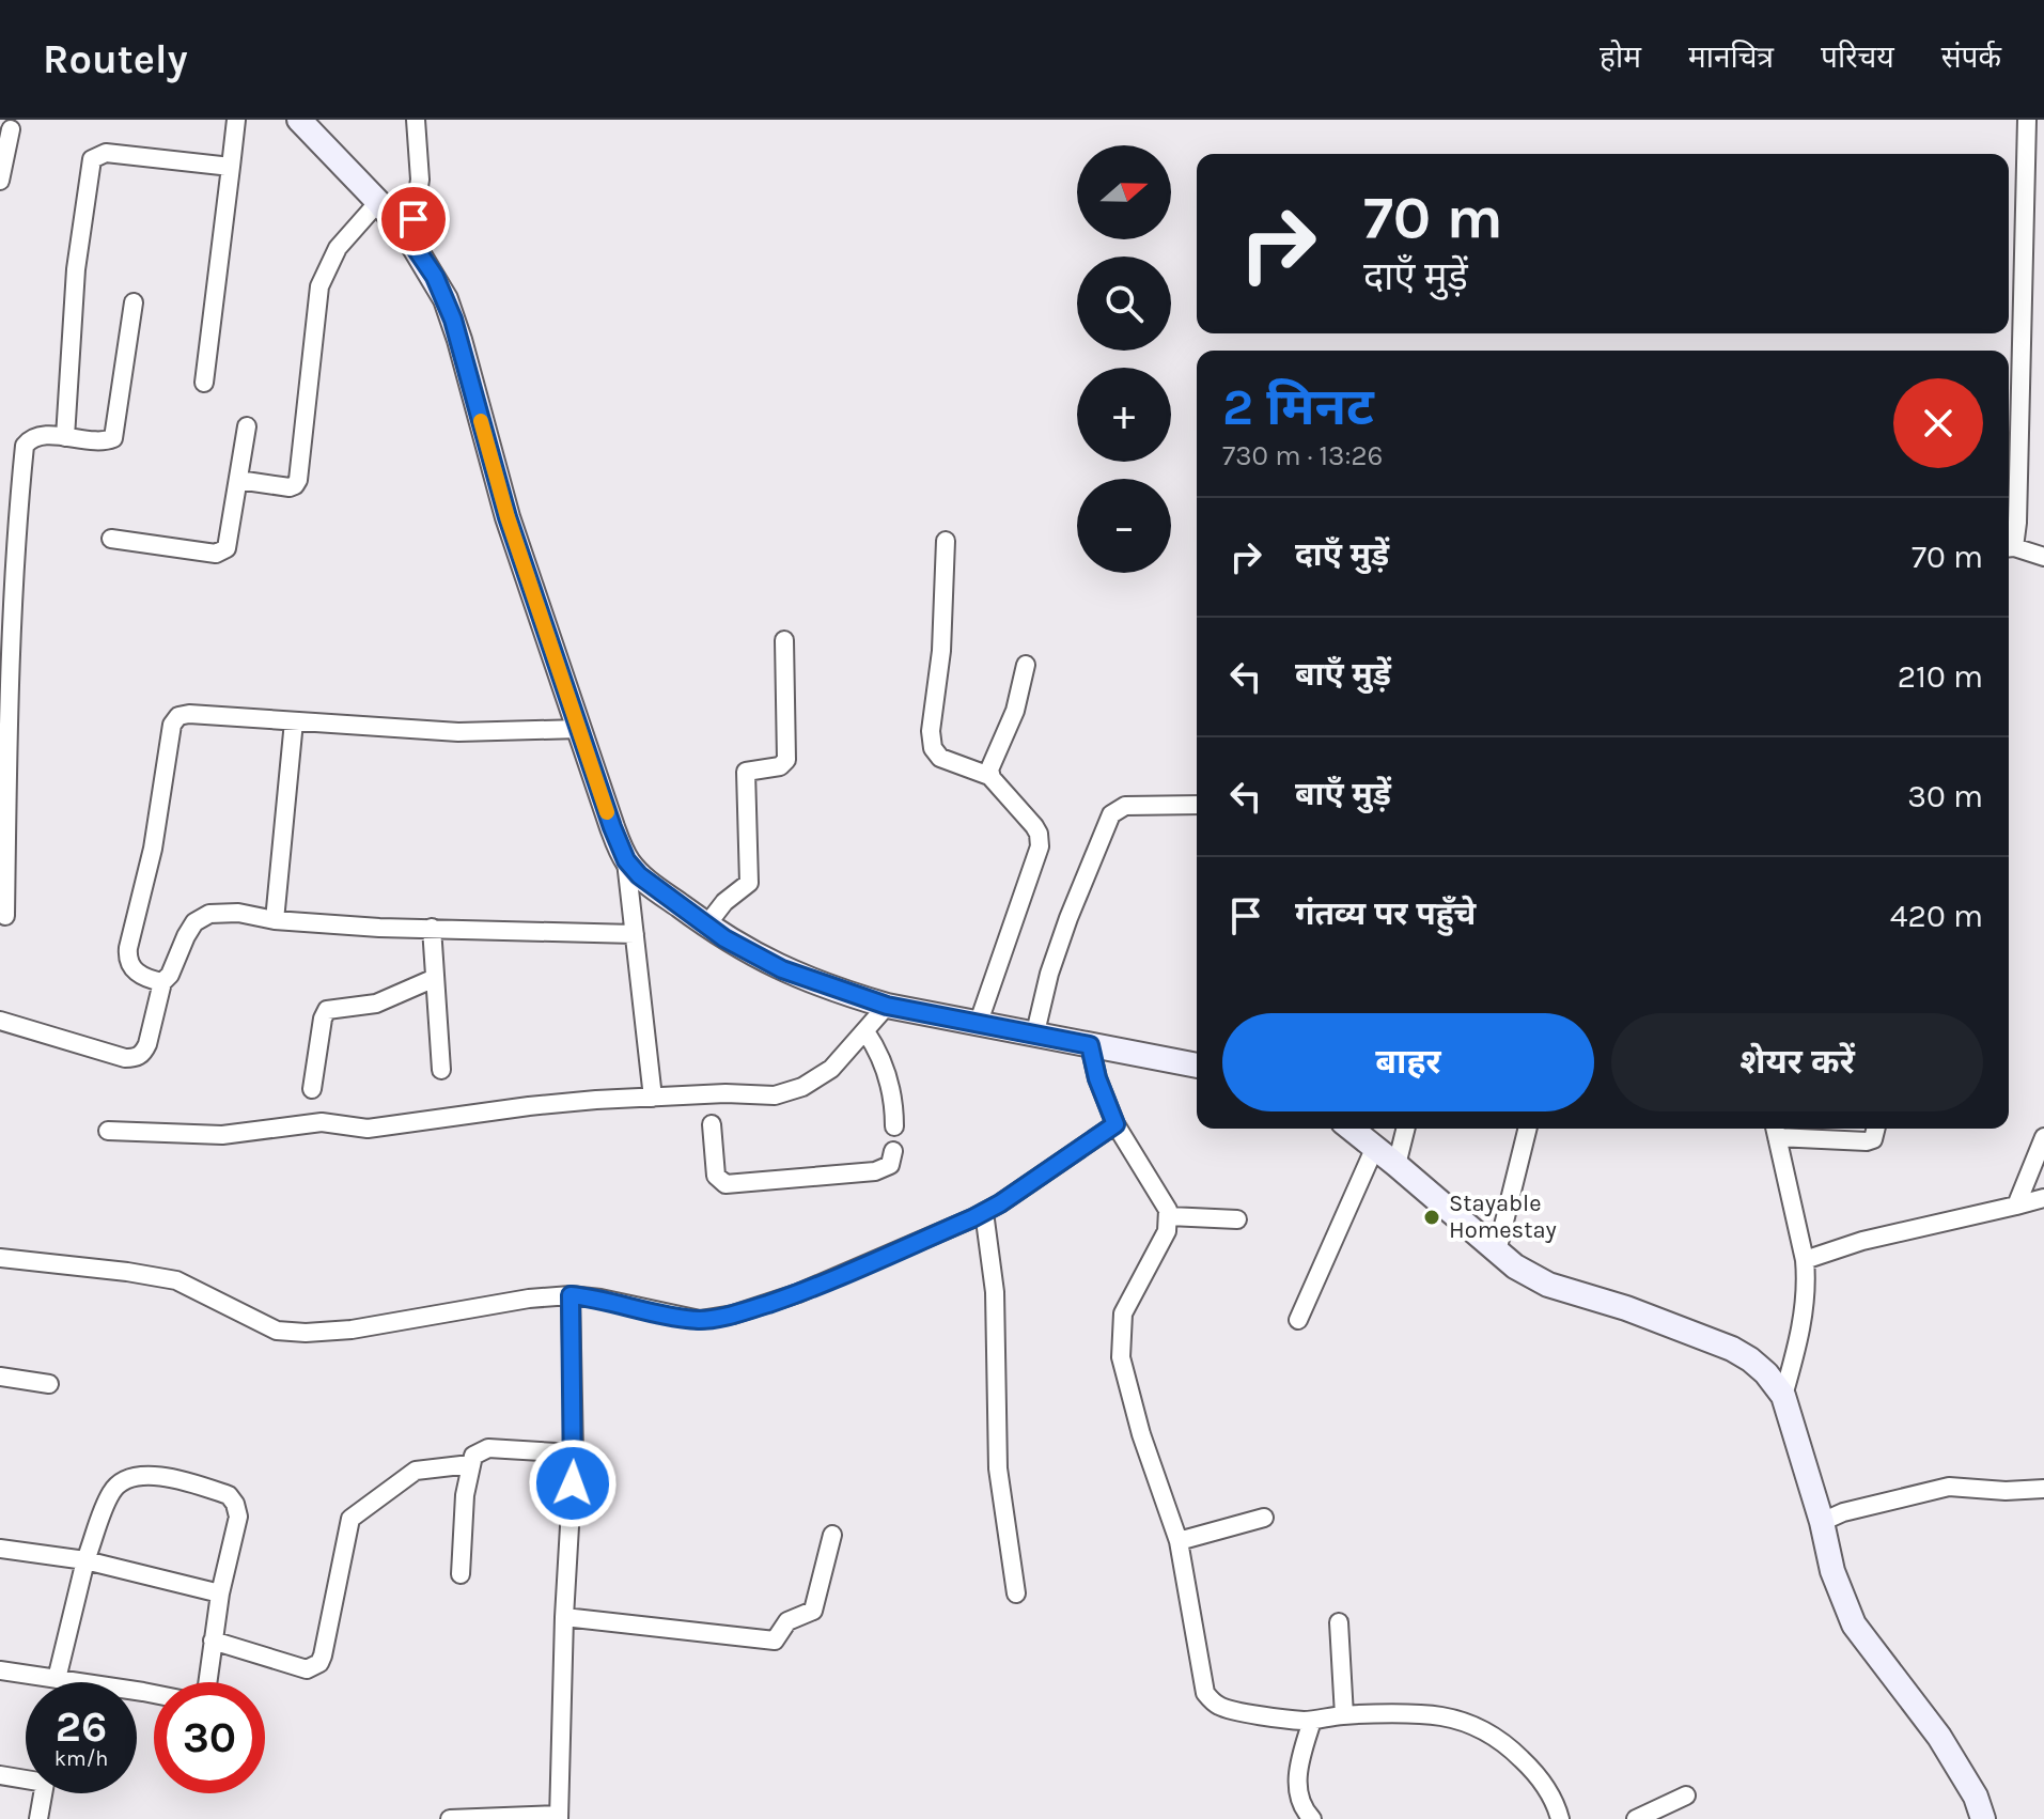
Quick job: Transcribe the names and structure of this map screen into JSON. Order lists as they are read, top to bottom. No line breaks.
{"places":["Stayable Homestay"],"north":"right","page":{"header":"Routely","nav":["होम","मानचित्र","परिचय","संपर्क"],"map_buttons":["+","−"],"turn":["70 m","दाएँ मुड़ें"],"heading":["2 मिनट","730 m · 13:26"],"list":[{"name":"दाएँ मुड़ें","value":"70 m"},{"name":"बाएँ मुड़ें","value":"210 m"},{"name":"बाएँ मुड़ें","value":"30 m"},{"name":"गंतव्य पर पहुँचे","value":"420 m"}],"buttons":["बाहर","शेयर करें"],"speed":"26 km/h","limit":"30"}}
